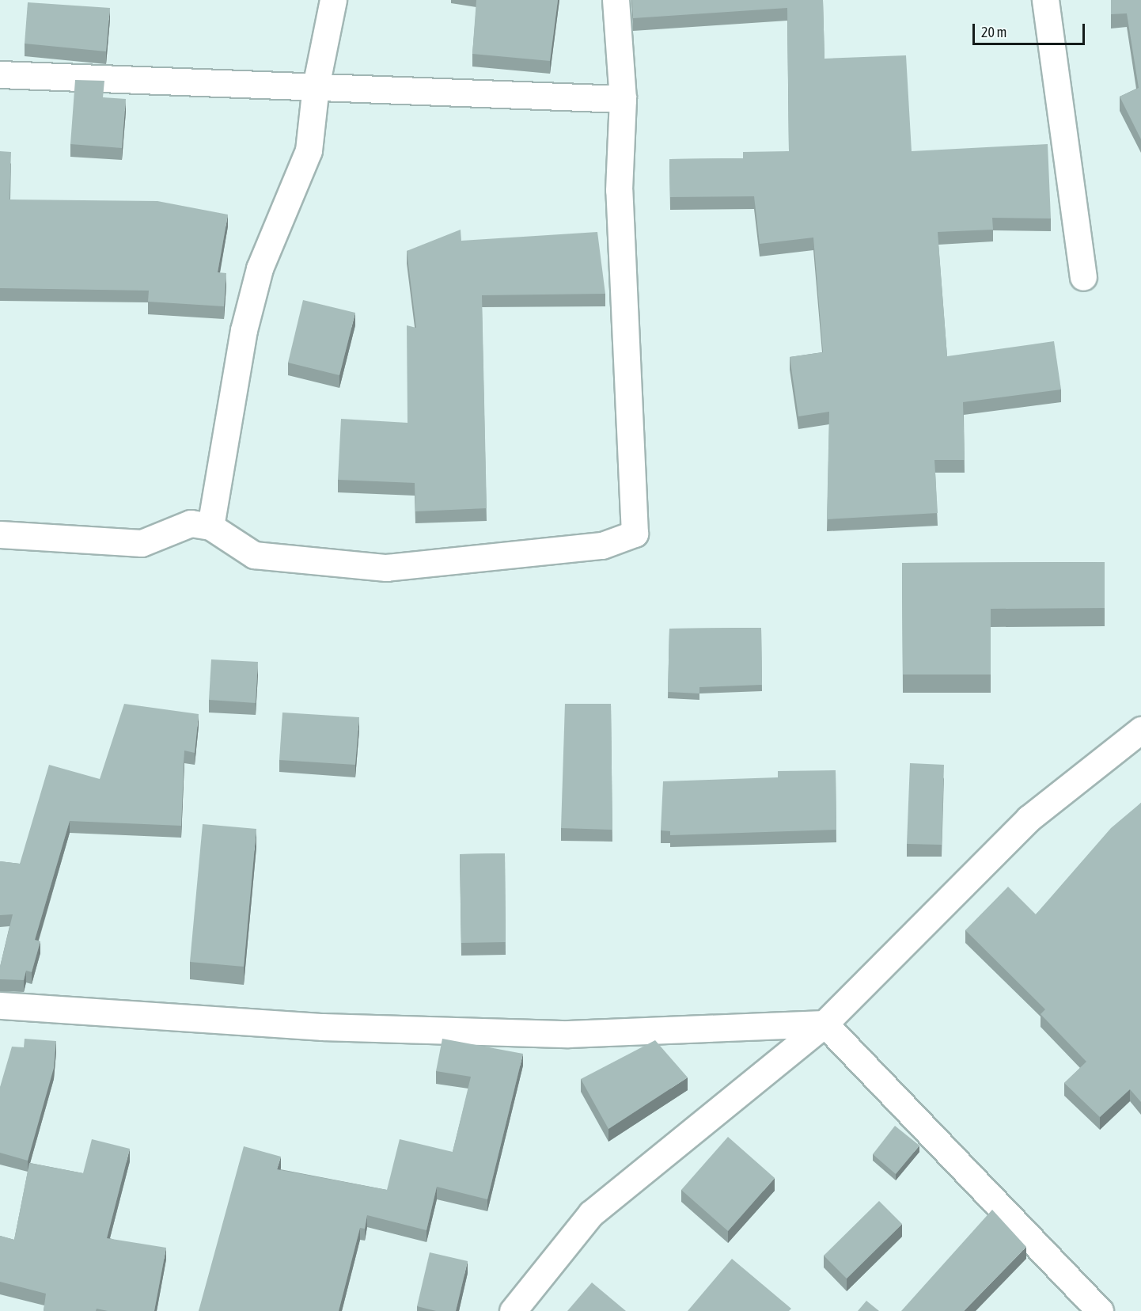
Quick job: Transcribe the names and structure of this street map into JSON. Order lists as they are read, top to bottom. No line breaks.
{"scale_bar":"20 m"}
